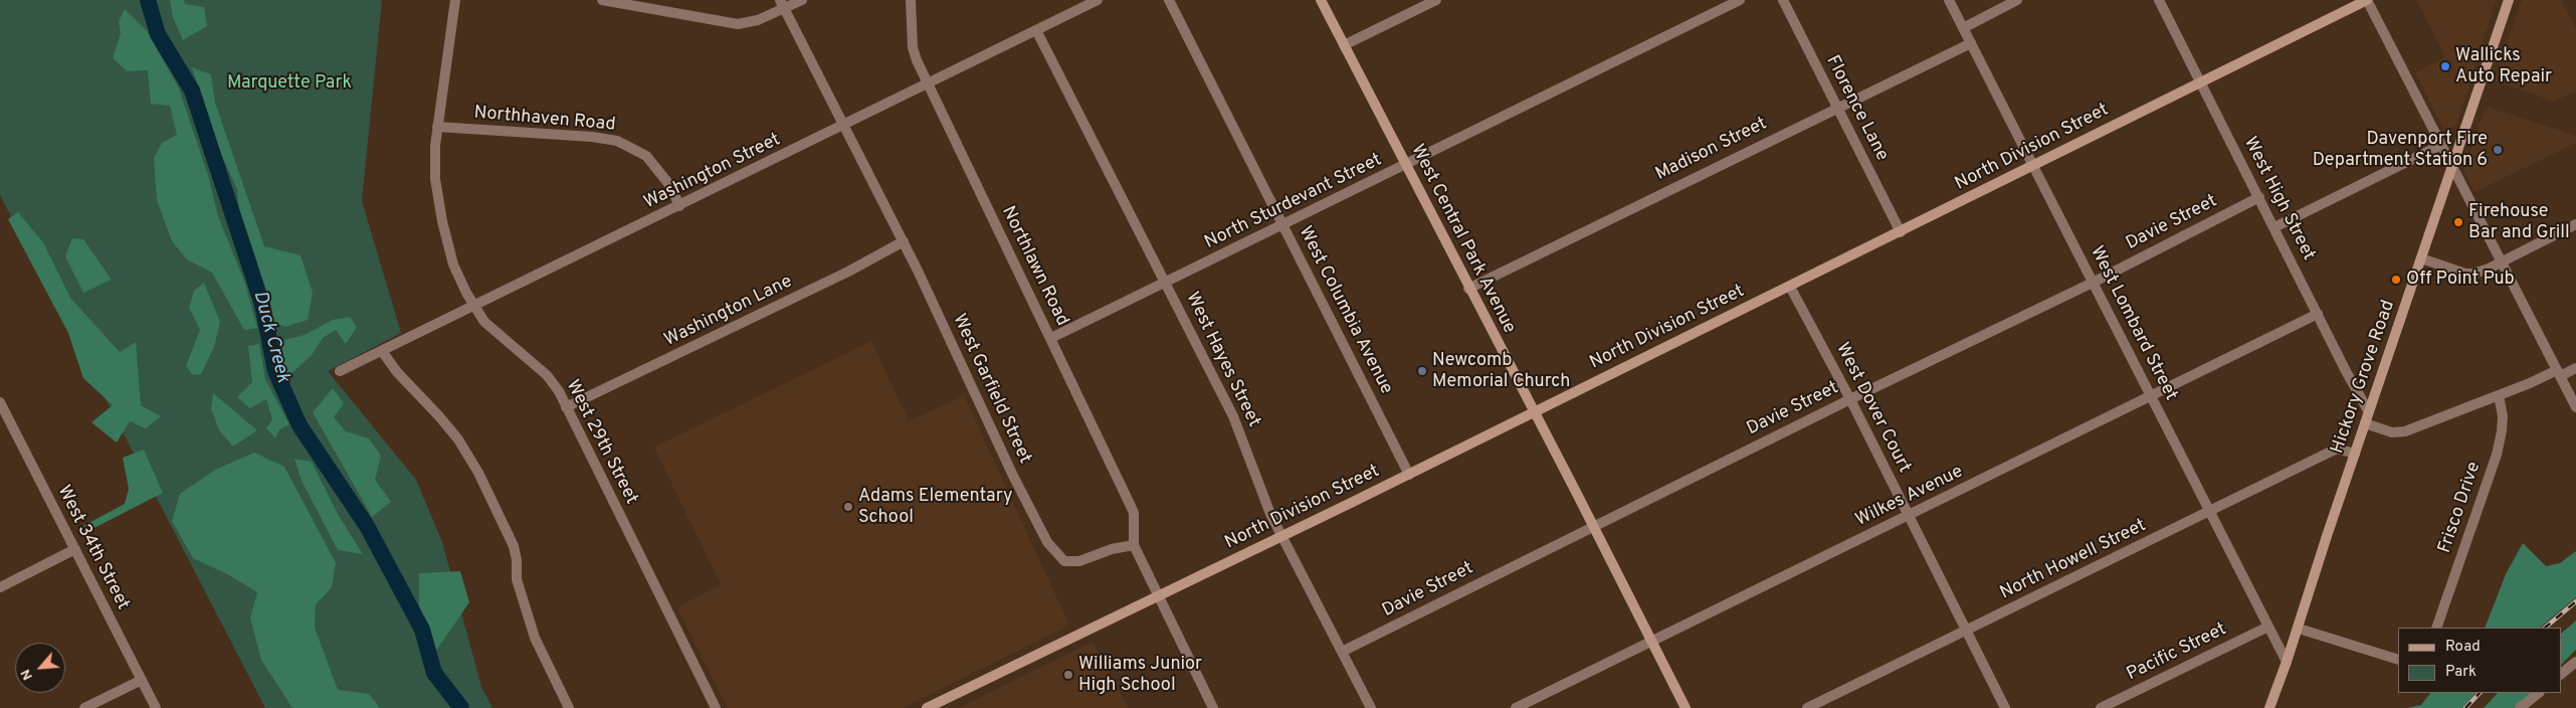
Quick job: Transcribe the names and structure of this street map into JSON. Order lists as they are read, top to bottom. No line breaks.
{"streets":{"main road":["North Division Street","West Central Park Avenue","Hickory Grove Road"],"street":["Florence Lane","Northhaven Road","Madison Street","Washington Street","West High Street","North Sturdevant Street","Davie Street","Northlawn Road","West Columbia Avenue","Washington Lane","West Lombard Street","West Hayes Street","West Garfield Street","West Dover Court","West 29th Street","Wilkes Avenue","Frisco Drive","West 34th Street","North Howell Street","Pacific Street"]},"crossings":[["Florence Lane","North Division Street"],["Florence Lane","Madison Street"],["Northhaven Road","Washington Street"],["Northhaven Road","West 29th Street"],["North Division Street","West High Street"],["North Division Street","West Central Park Avenue"],["North Division Street","West Columbia Avenue"],["North Division Street","West Lombard Street"],["North Division Street","West Hayes Street"],["North Division Street","West Dover Court"],["Madison Street","West Central Park Avenue"],["Madison Street","West Lombard Street"],["Washington Street","Northlawn Road"],["Washington Street","West Hayes Street"],["Washington Street","West Garfield Street"],["Washington Street","West 29th Street"],["West High Street","Davie Street"],["West High Street","Hickory Grove Road"],["West High Street","Wilkes Avenue"],["North Sturdevant Street","West Central Park Avenue"],["North Sturdevant Street","Northlawn Road"],["North Sturdevant Street","West Columbia Avenue"],["North Sturdevant Street","West Hayes Street"],["Davie Street","West Central Park Avenue"],["Davie Street","West Lombard Street"],["Davie Street","West Hayes Street"],["Davie Street","West Dover Court"],["West Central Park Avenue","Wilkes Avenue"],["Northlawn Road","West Garfield Street"],["Washington Lane","West Garfield Street"],["Washington Lane","West 29th Street"],["West Lombard Street","Hickory Grove Road"],["West Lombard Street","Wilkes Avenue"],["West Lombard Street","North Howell Street"],["West Lombard Street","Pacific Street"],["Hickory Grove Road","North Howell Street"],["West Dover Court","Wilkes Avenue"],["West Dover Court","North Howell Street"]],"water":["Duck Creek"],"parks":["Marquette Park"],"places":["Wallicks Auto Repair","Davenport Fire Department Station 6","Firehouse Bar and Grill","Off Point Pub","Newcomb Memorial Church","Adams Elementary School","Williams Junior High School"],"legend":["Road","Park"],"north":"bottom left"}
